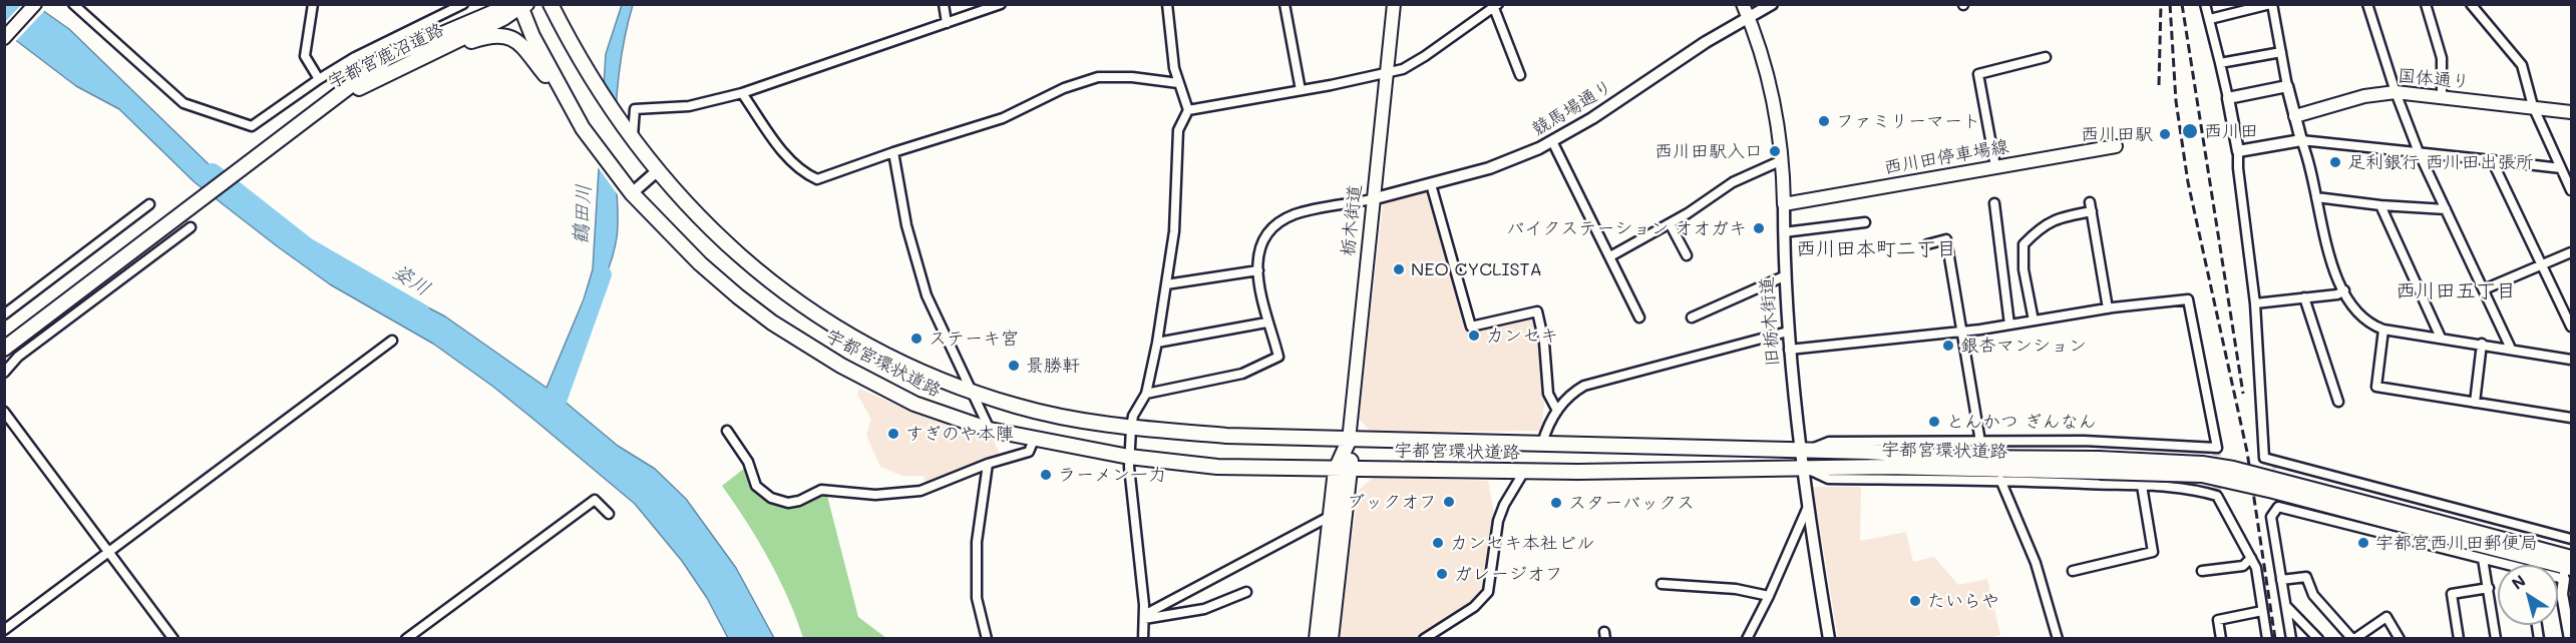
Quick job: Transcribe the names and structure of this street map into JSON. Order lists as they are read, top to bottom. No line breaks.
{"streets":{"highway":["宇都宮鹿沼道路","栃木街道","宇都宮環状道路"],"main road":["国体通り","西川田停車場線","旧栃木街道"],"street":["競馬場通り"]},"crossings":[["宇都宮鹿沼道路","宇都宮環状道路"],["競馬場通り","栃木街道"],["競馬場通り","旧栃木街道"],["西川田停車場線","旧栃木街道"],["栃木街道","宇都宮環状道路"],["旧栃木街道","宇都宮環状道路"]],"districts":["西川田本町二丁目","西川田五丁目"],"water":["鶴田川","姿川"],"places":["ファミリーマート","西川田","西川田駅","西川田駅入口","足利銀行 西川田出張所","バイクステーション オオガキ","NEO CYCLISTA","カンセキ","ステーキ宮","銀杏マンション","景勝軒","とんかつ ぎんなん","すぎのや本陣","ラーメン一力","ブックオフ","スターバックス","カンセキ本社ビル","宇都宮西川田郵便局","ガレージオフ","たいらや"],"north":"top left"}
